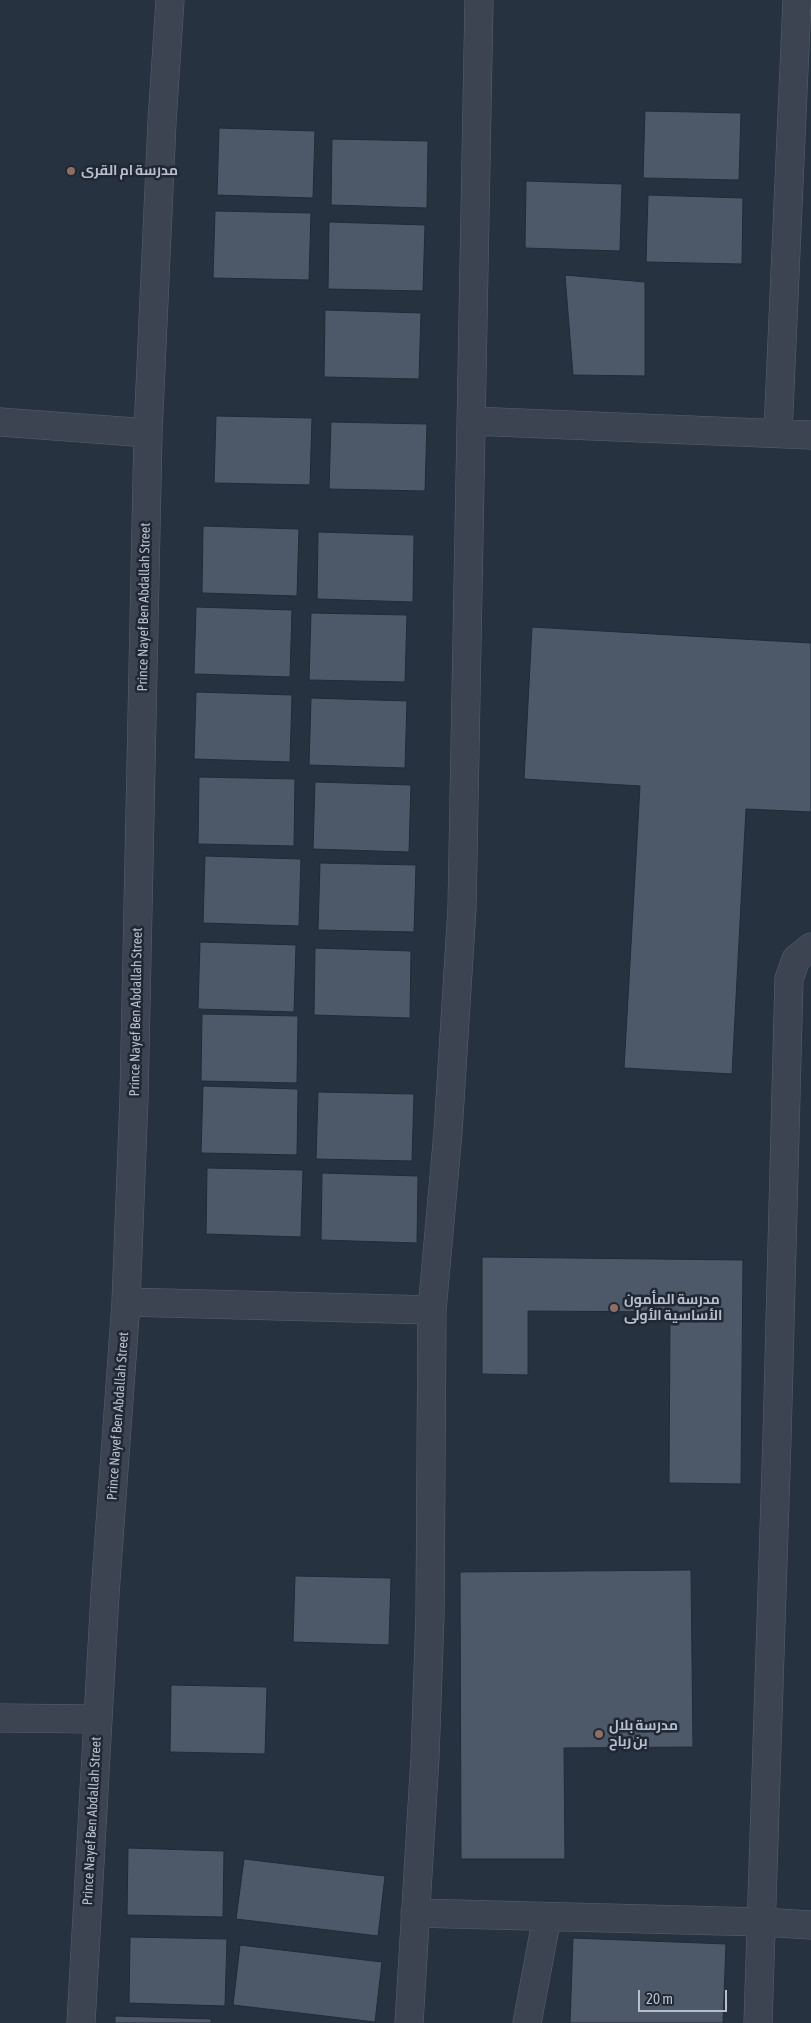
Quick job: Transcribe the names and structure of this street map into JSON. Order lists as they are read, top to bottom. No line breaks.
{"streets":{"street":["Prince Nayef Ben Abdallah Street"]},"places":["مدرسة ام القرى","مدرسة المأمون الأساسية الأولى","مدرسة بلال بن رباح"],"scale_bar":"20 m"}
